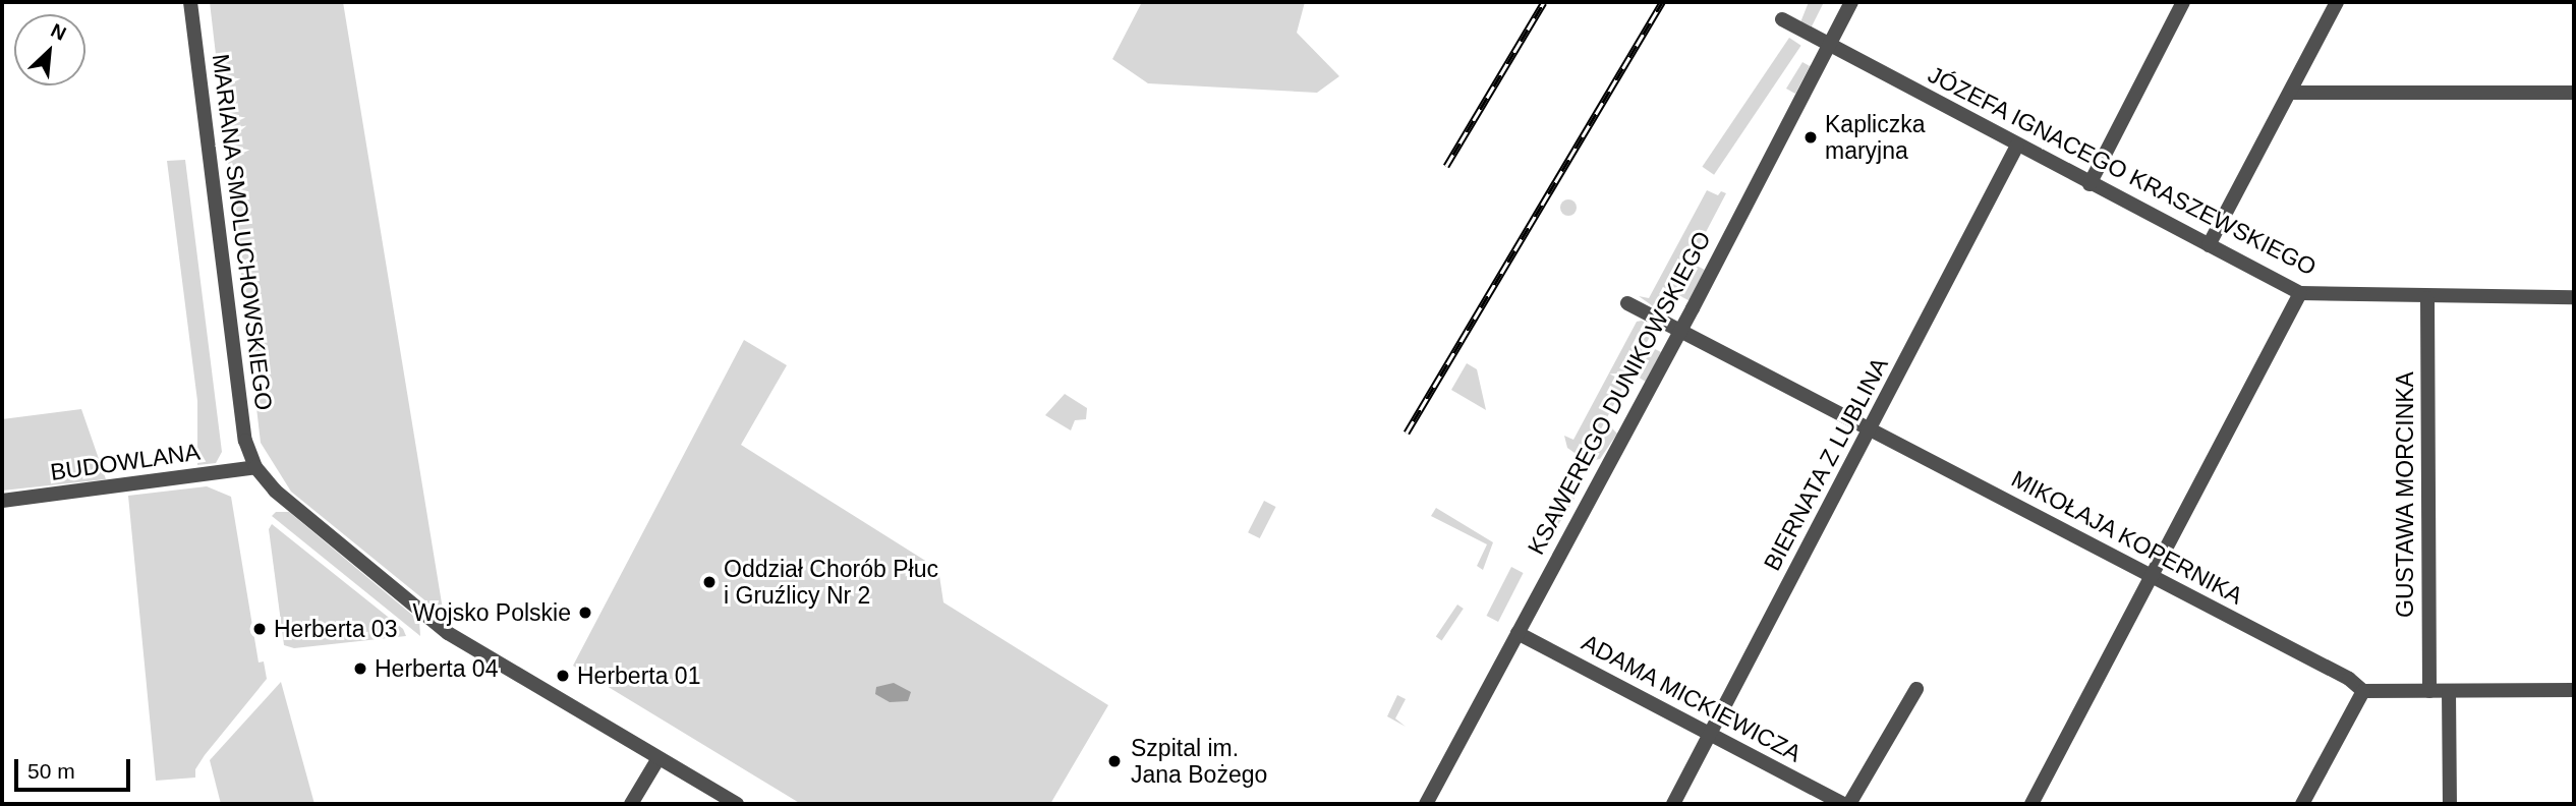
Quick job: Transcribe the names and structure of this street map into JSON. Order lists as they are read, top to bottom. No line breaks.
{"streets":{"street":["JÓZEFA IGNACEGO KRASZEWSKIEGO","MARIANA SMOLUCHOWSKIEGO","KSAWEREGO DUNIKOWSKIEGO","BUDOWLANA","BIERNATA Z LUBLINA","GUSTAWA MORCINKA","MIKOŁAJA KOPERNIKA","ADAMA MICKIEWICZA"]},"crossings":[["JÓZEFA IGNACEGO KRASZEWSKIEGO","KSAWEREGO DUNIKOWSKIEGO"],["JÓZEFA IGNACEGO KRASZEWSKIEGO","BIERNATA Z LUBLINA"],["JÓZEFA IGNACEGO KRASZEWSKIEGO","GUSTAWA MORCINKA"],["MARIANA SMOLUCHOWSKIEGO","BUDOWLANA"],["KSAWEREGO DUNIKOWSKIEGO","MIKOŁAJA KOPERNIKA"],["KSAWEREGO DUNIKOWSKIEGO","ADAMA MICKIEWICZA"],["BIERNATA Z LUBLINA","MIKOŁAJA KOPERNIKA"],["BIERNATA Z LUBLINA","ADAMA MICKIEWICZA"]],"places":["Kapliczka maryjna","Oddział Chorób Płuc i Gruźlicy Nr 2","Wojsko Polskie","Herberta 03","Herberta 04","Herberta 01","Szpital im. Jana Bożego"],"scale_bar":"50 m","north":"top right"}
